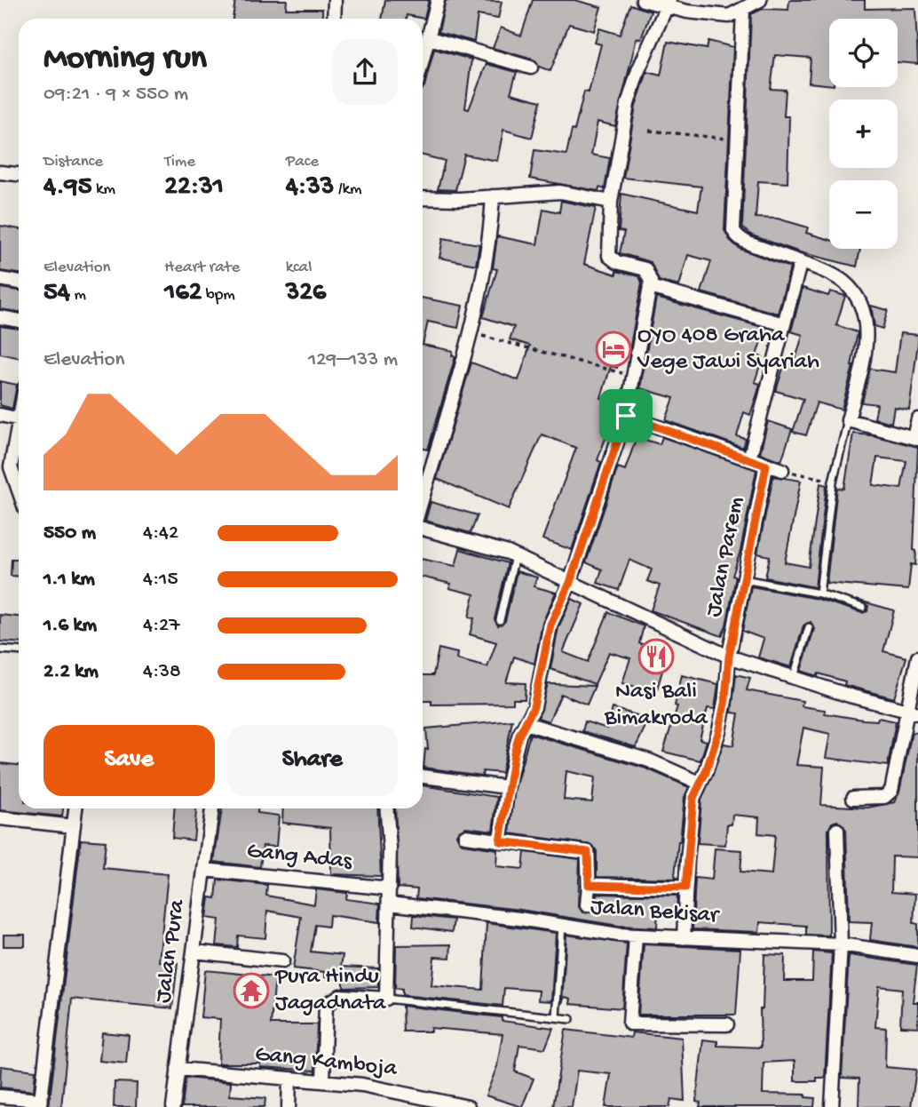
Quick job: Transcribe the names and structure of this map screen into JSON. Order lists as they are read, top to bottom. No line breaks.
{"streets":{"street":["Jalan Parem","Gang Adas","Jalan Bekisar","Jalan Pura","Gang Kamboja"]},"crossings":[["Jalan Parem","Jalan Bekisar"],["Gang Adas","Jalan Pura"],["Jalan Pura","Gang Kamboja"]],"places":{"hotel":["OYO 408 Graha Vege Jawi Syariah"],"restaurant":["Nasi Bali Bimakroda"],"temple":["Pura Hindu Jagadnata"]},"page":{"map_buttons":["+","−"],"heading":["Morning run","09:21 · 9 × 550 m"],"stats":[["Distance","4.95 km"],["Time","22:31"],["Pace","4:33 /km"],["Elevation","54 m"],["Heart rate","162 bpm"],["kcal","326"]],"chart":["Elevation","129–133 m"],"list":[{"name":"550 m","note":"4:42"},{"name":"1.1 km","note":"4:15"},{"name":"1.6 km","note":"4:27"},{"name":"2.2 km","note":"4:38"}],"buttons":["Save","Share"]}}
